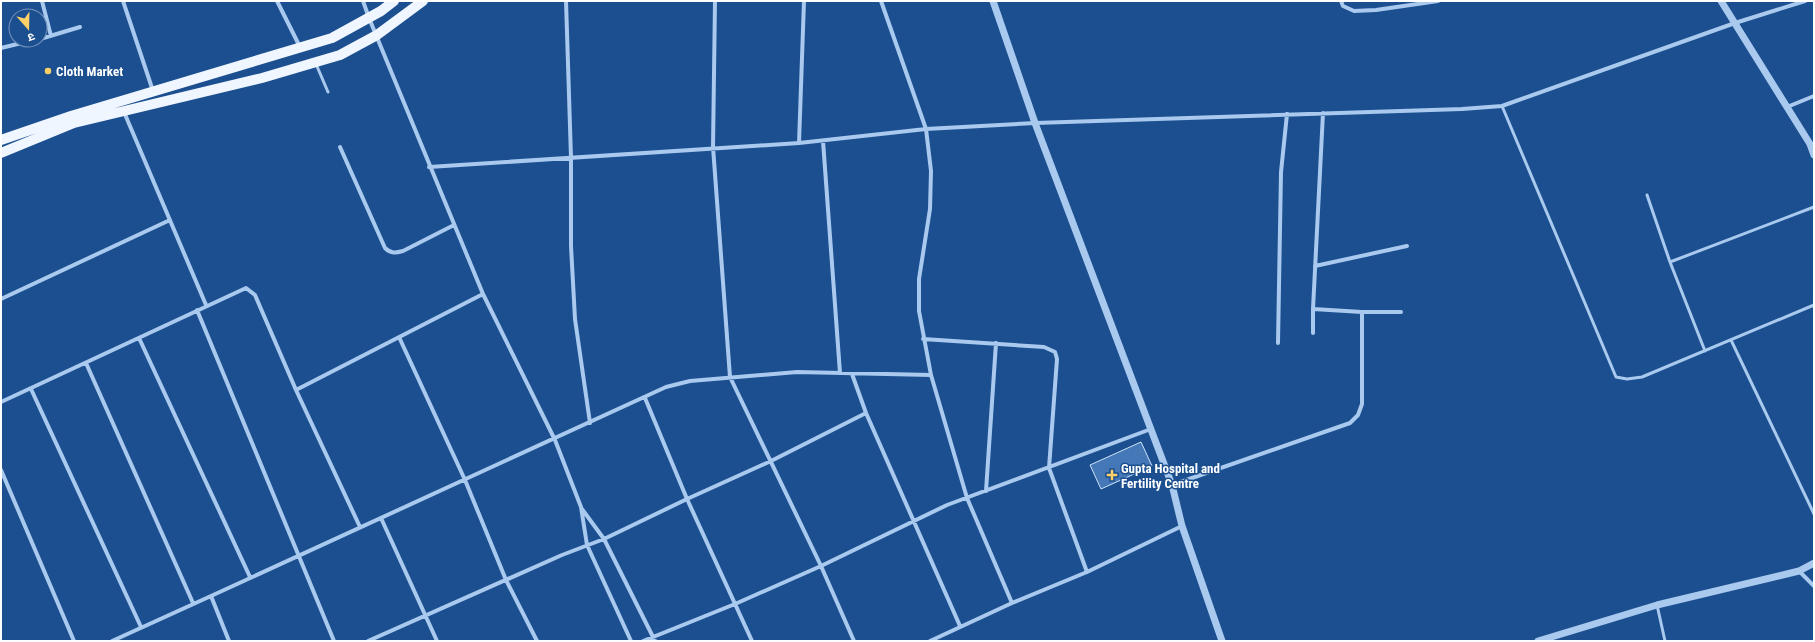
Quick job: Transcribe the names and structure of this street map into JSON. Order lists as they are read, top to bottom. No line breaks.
{"places":{"other":["Cloth Market"],"health":["Gupta Hospital and Fertility Centre"]},"north":"bottom"}
